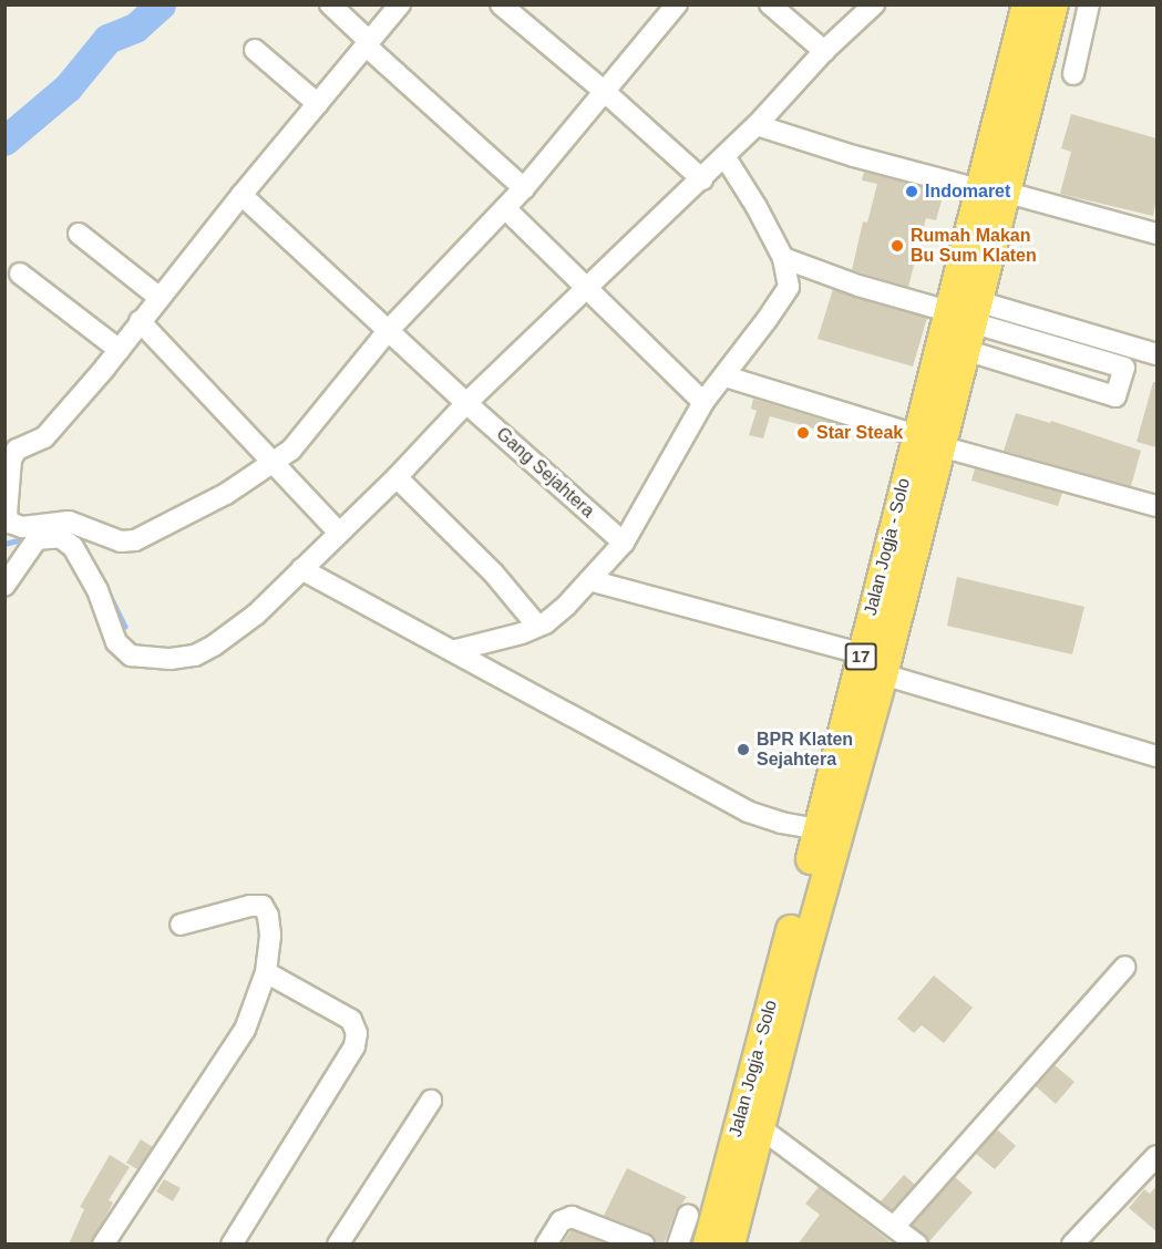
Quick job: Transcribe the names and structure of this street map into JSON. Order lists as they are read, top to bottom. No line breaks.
{"streets":{"highway":["Jalan Jogja - Solo","17"],"street":["Gang Sejahtera"]},"crossings":[["Jalan Jogja - Solo","17"]],"places":["Indomaret","Rumah Makan Bu Sum Klaten","Star Steak","BPR Klaten Sejahtera"]}
